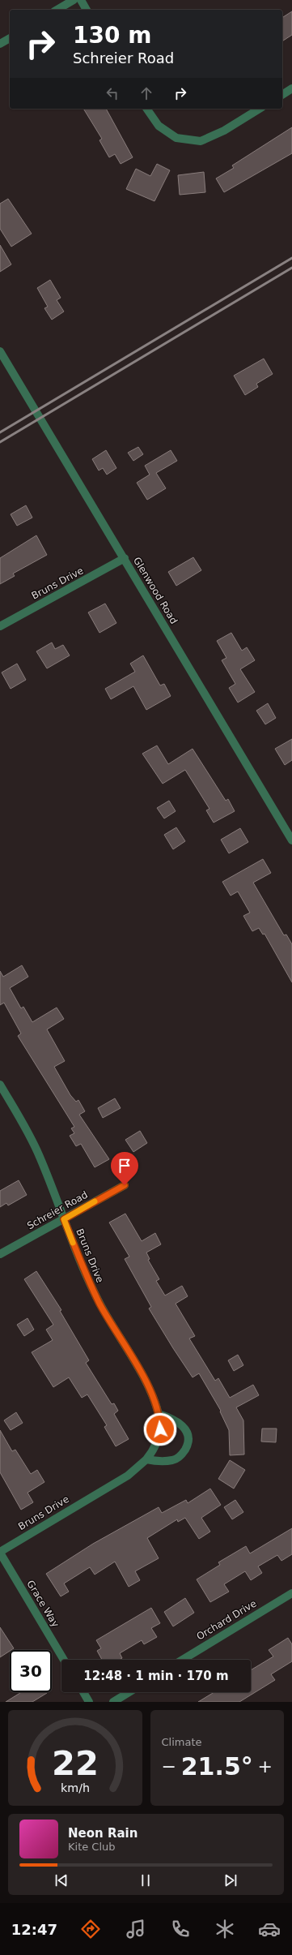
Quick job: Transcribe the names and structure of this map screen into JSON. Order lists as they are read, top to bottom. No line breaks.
{"streets":{"street":["Bruns Drive","Glenwood Road","Schreier Road","Grace Way","Orchard Drive"]},"crossings":[["Bruns Drive","Glenwood Road"],["Bruns Drive","Schreier Road"],["Bruns Drive","Grace Way"]],"page":{"turn":["130 m","Schreier Road"],"limit":"30","trip":"12:48 · 1 min · 170 m","tile":"Climate","heat":["−","21.5°","+"],"song":["Neon Rain","Kite Club"],"tabs":"12:47","gauge":["22","km/h"]}}
